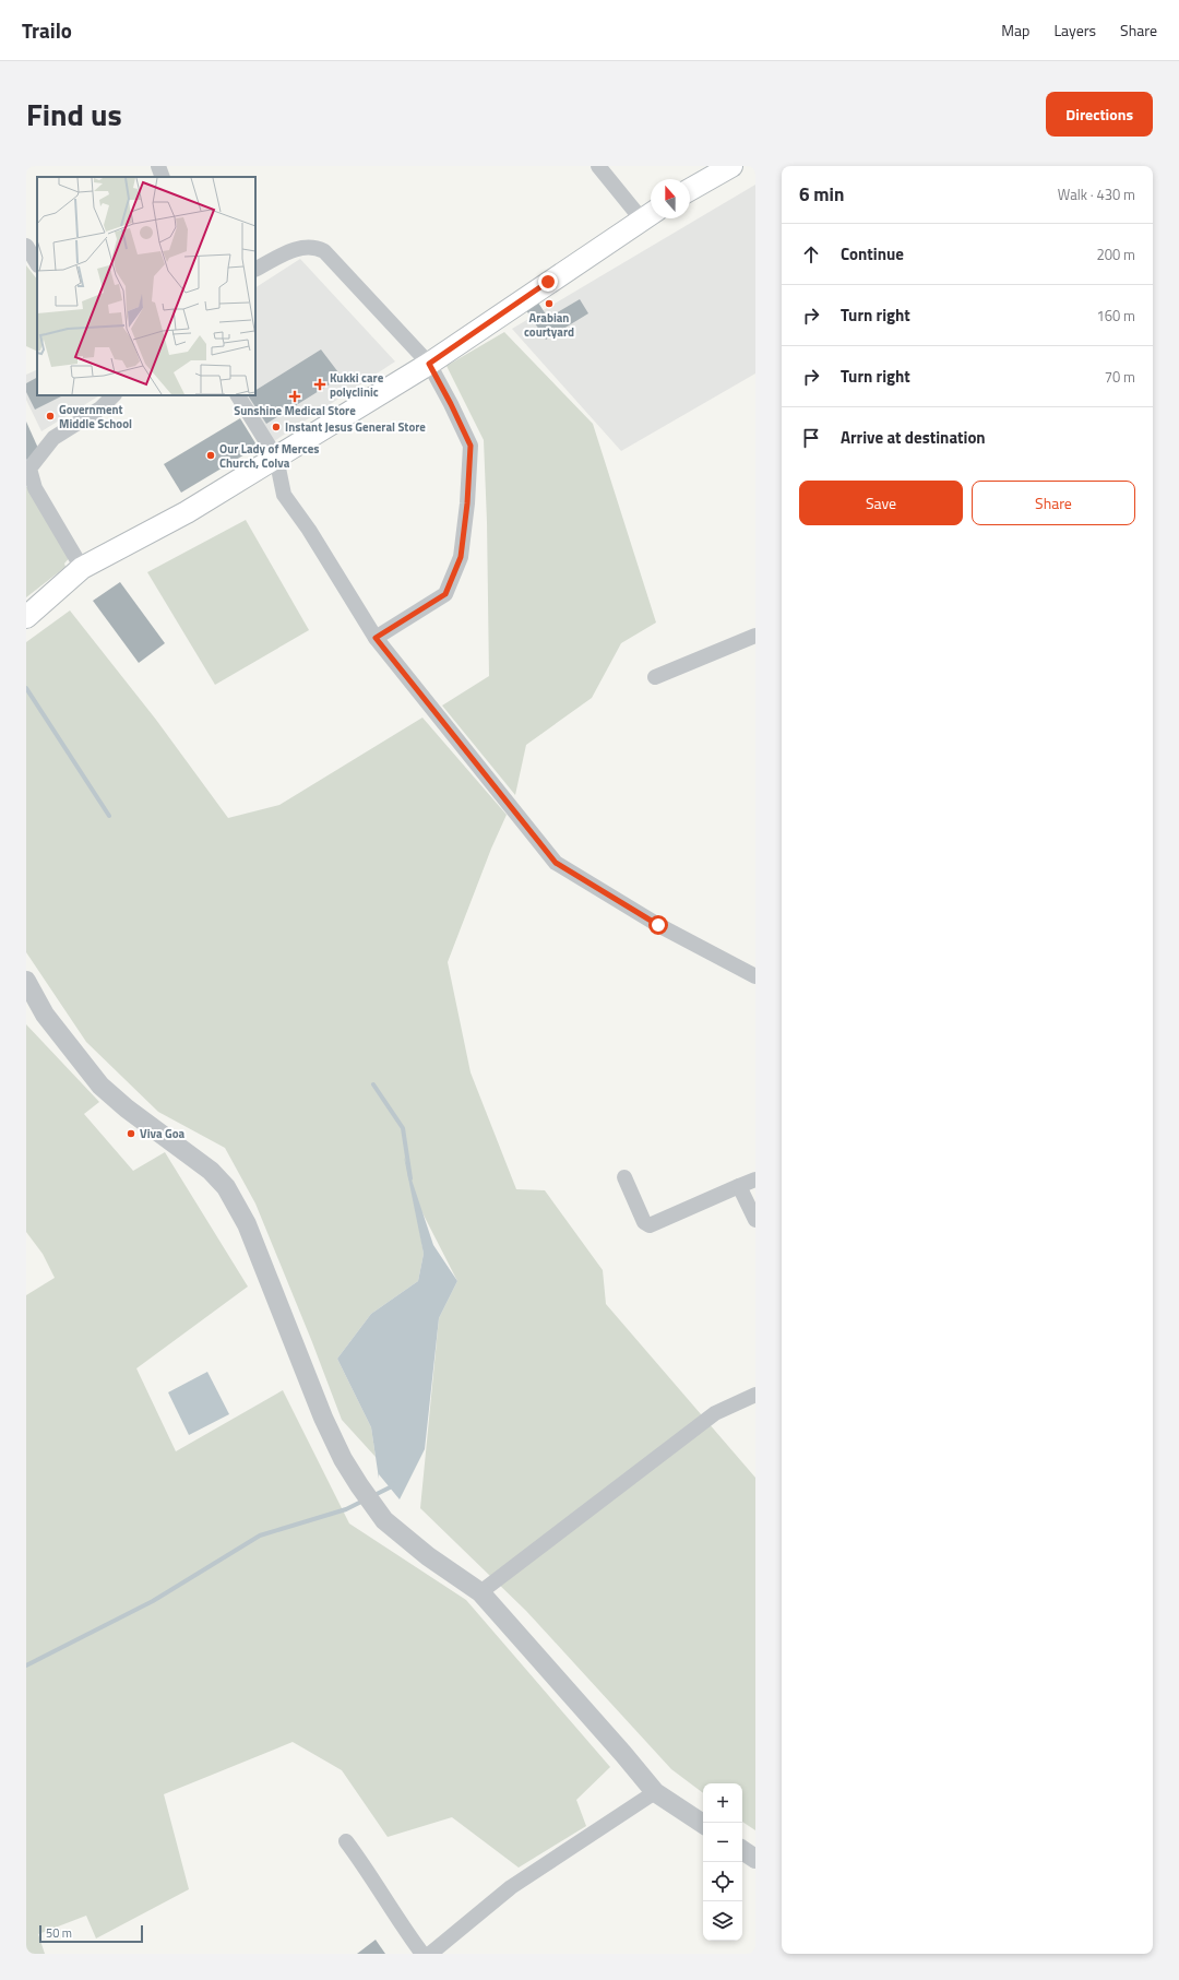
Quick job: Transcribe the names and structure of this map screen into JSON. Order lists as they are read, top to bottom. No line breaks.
{"places":{"other":["Arabian courtyard","Government Middle School","Instant Jesus General Store","Our Lady of Merces Church, Colva","Viva Goa"],"health":["Kukki care polyclinic","Sunshine Medical Store"]},"scale_bar":"50 m","north":"top","page":{"header":"Trailo","nav":["Map","Layers","Share"],"title":"Find us","buttons":["Directions",["Save","Share"]],"heading":["6 min","Walk · 430 m"],"list":[["Continue","200 m"],["Turn right","160 m"],["Turn right","70 m"],"Arrive at destination"],"map_buttons":["+","−"],"scale":"50 m"}}
